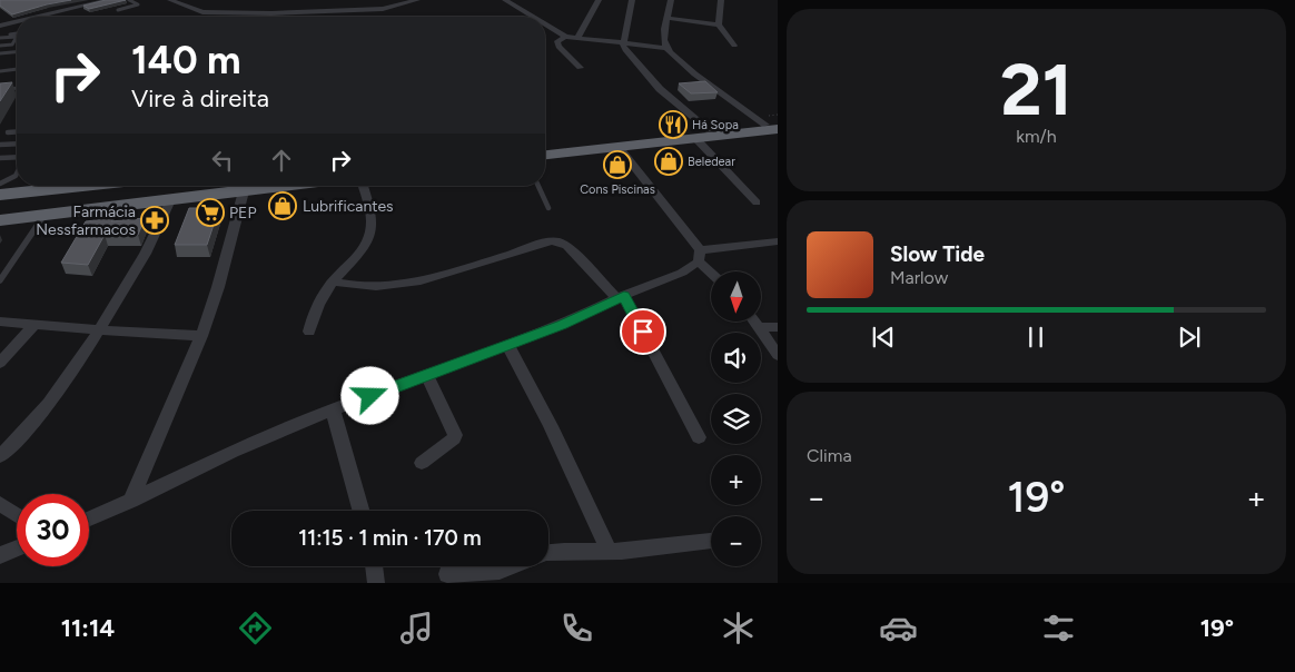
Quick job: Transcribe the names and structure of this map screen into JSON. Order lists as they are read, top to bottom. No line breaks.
{"places":{"restaurant":["Há Sopa"],"shop":["Beledear","Cons Piscinas","Lubrificantes"],"supermarket":["PEP"],"pharmacy":["Farmácia Nessfarmacos"]},"north":"bottom","page":{"tile":[["21","km/h"],"Clima"],"turn":["140 m","Vire à direita"],"song":["Slow Tide","Marlow"],"map_buttons":["+","−"],"heat":["−","19°","+"],"limit":"30","trip":"11:15 · 1 min · 170 m","tabs":["11:14","19°"]}}
